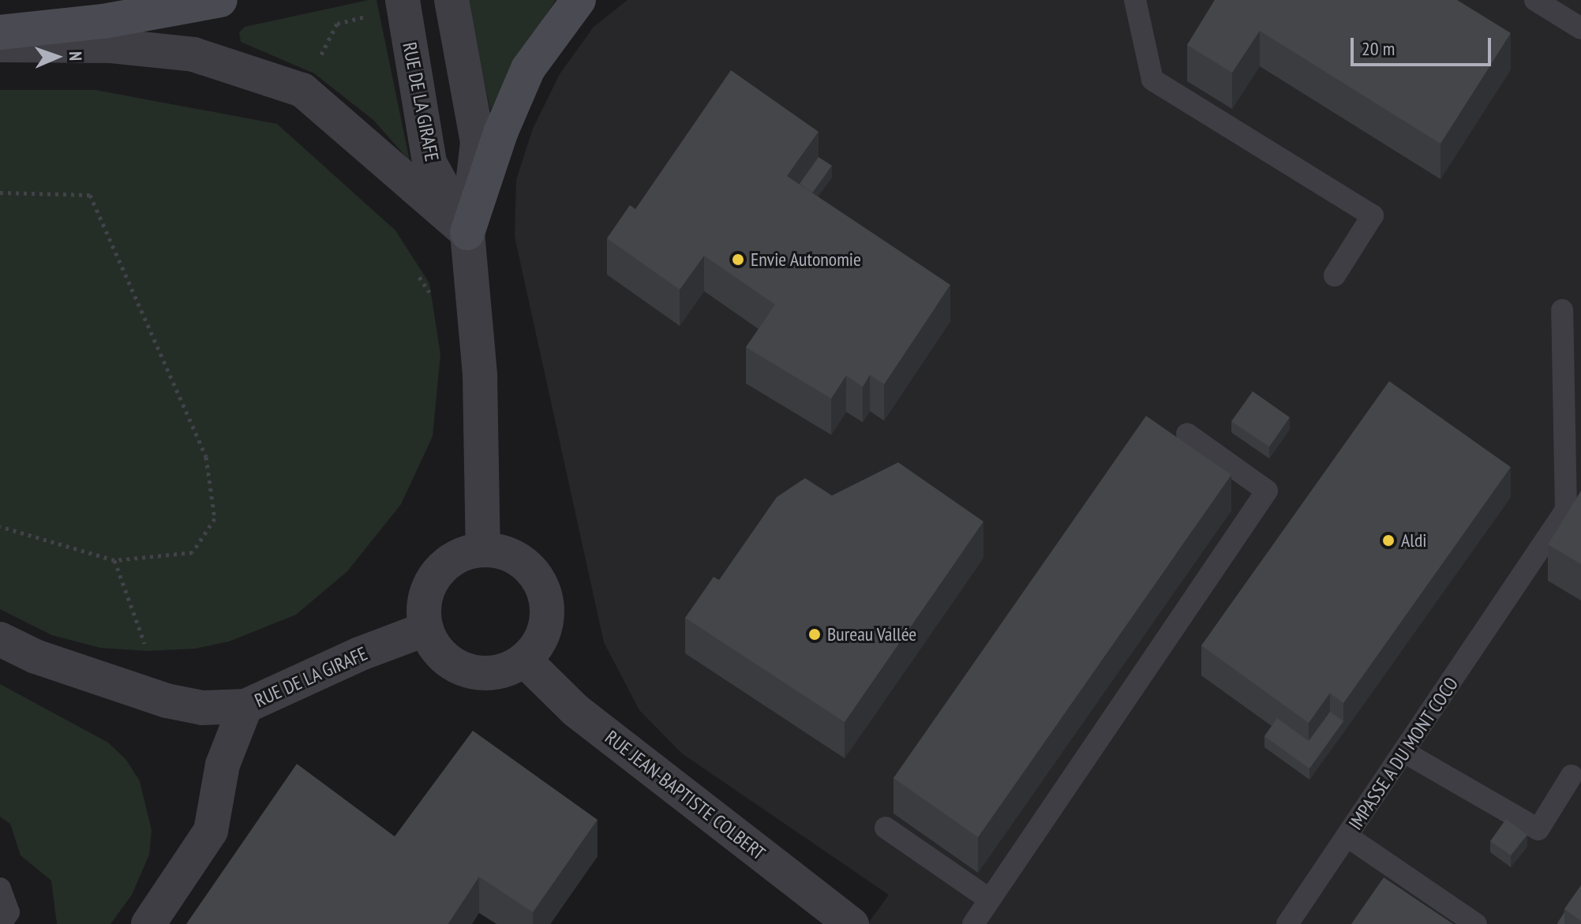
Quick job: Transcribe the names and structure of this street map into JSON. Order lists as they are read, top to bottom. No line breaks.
{"streets":{"street":["RUE DE LA GIRAFE","RUE JEAN-BAPTISTE COLBERT"],"lane":["IMPASSE A DU MONT COCO"]},"crossings":[["RUE DE LA GIRAFE","RUE JEAN-BAPTISTE COLBERT"]],"places":["Envie Autonomie","Aldi","Bureau Vallée"],"scale_bar":"20 m","north":"right"}
